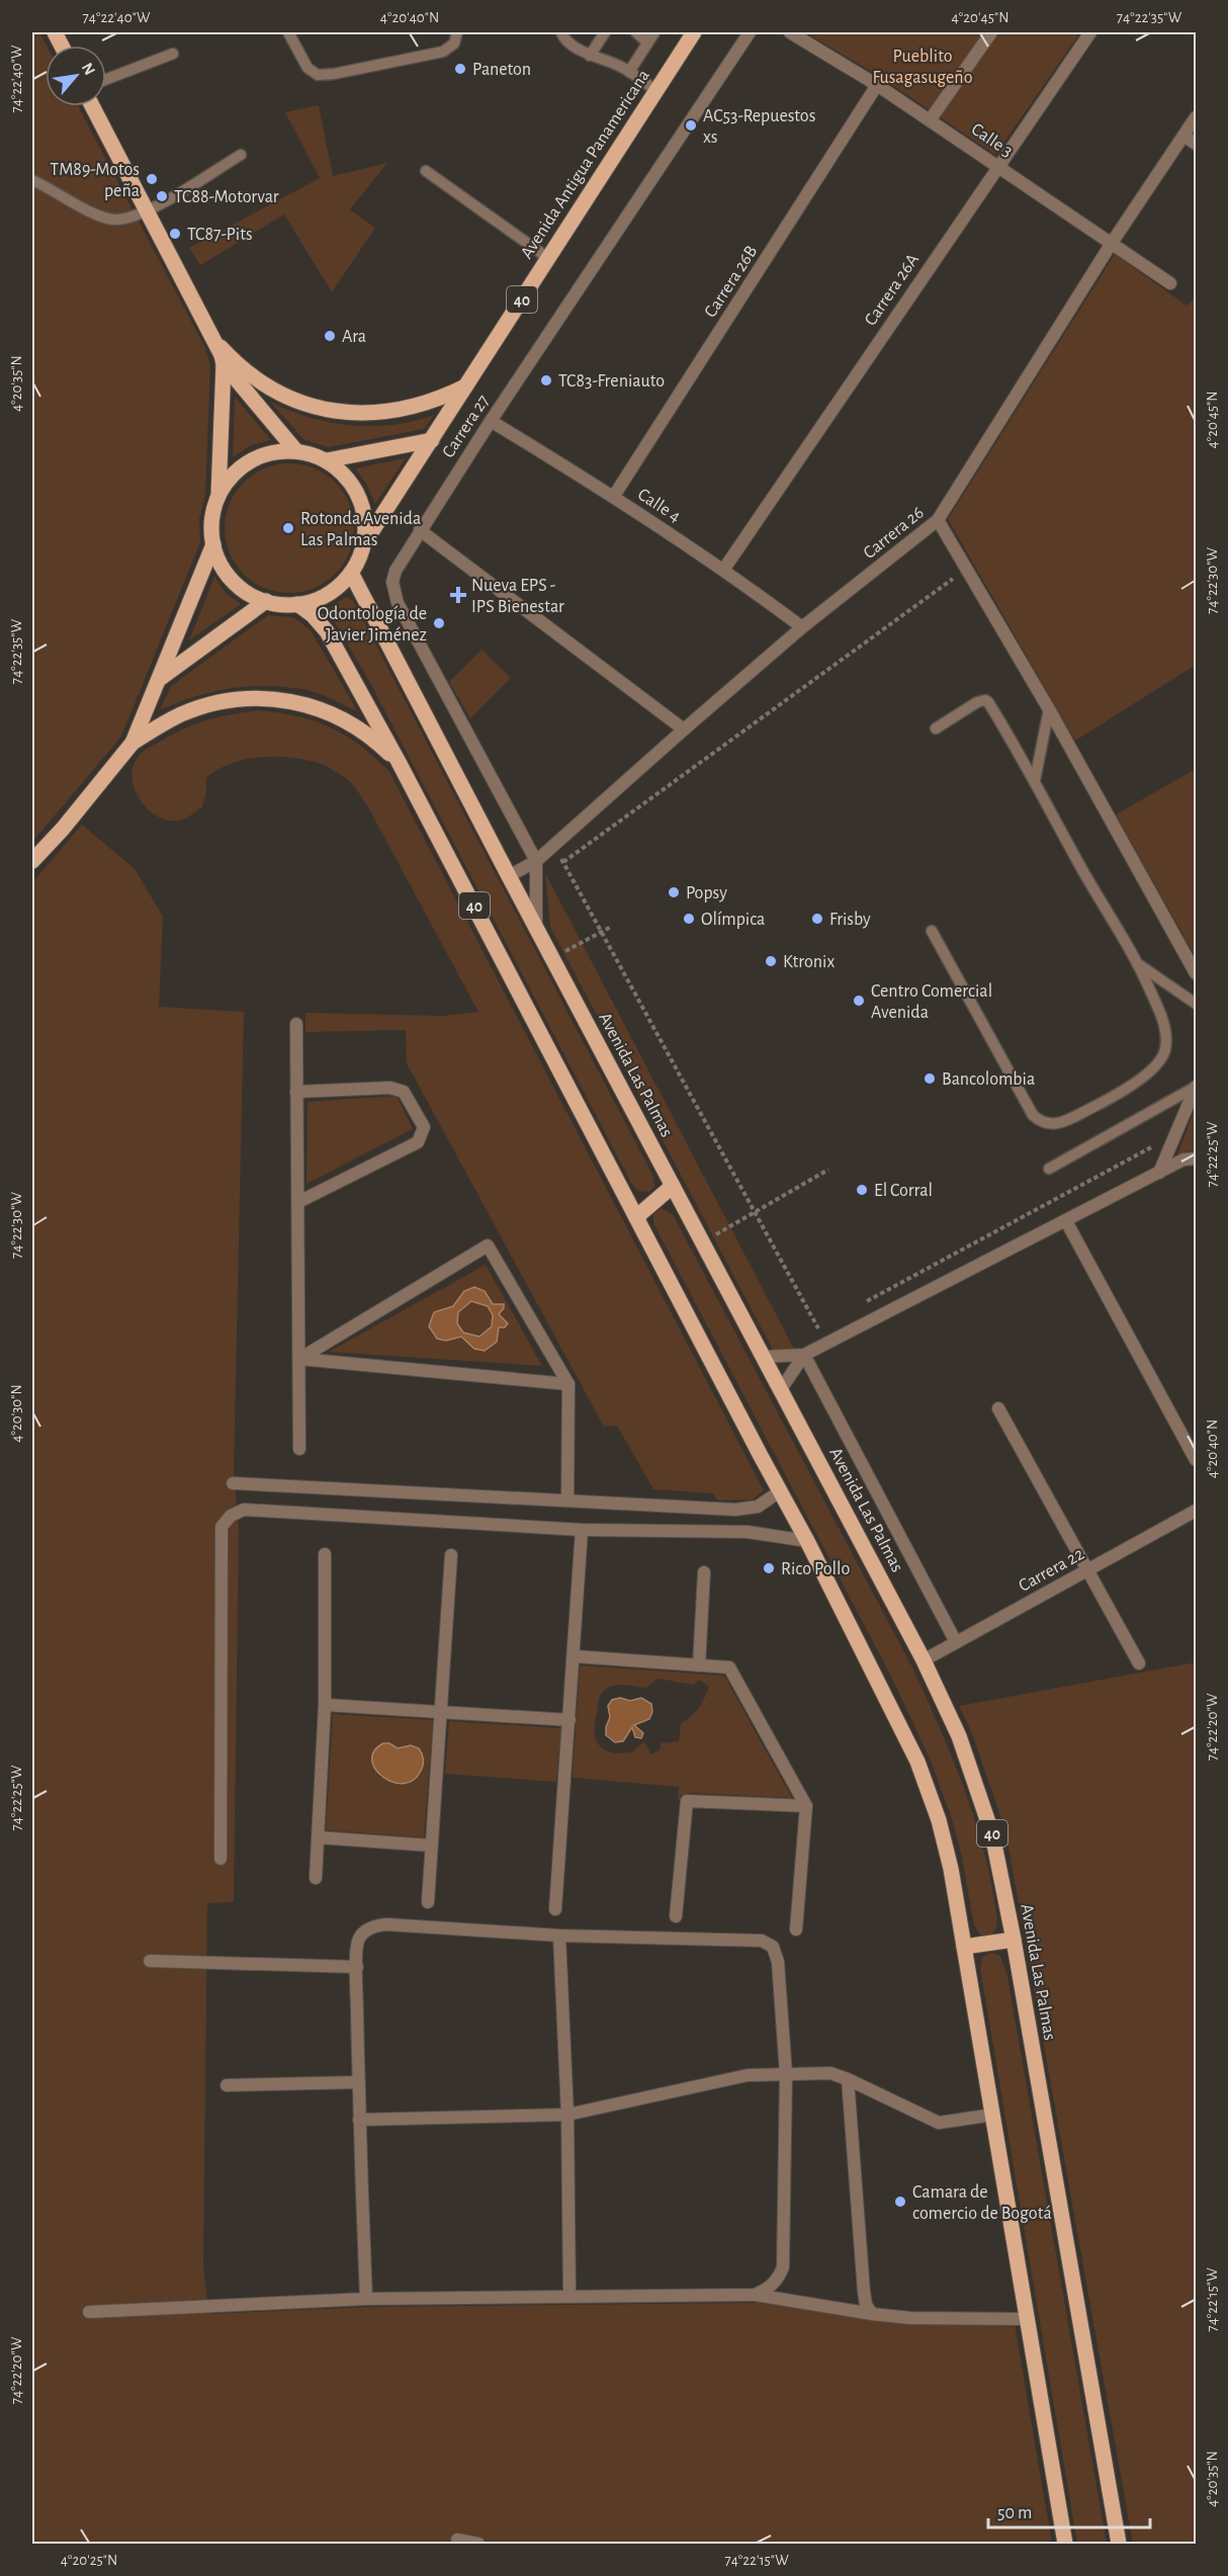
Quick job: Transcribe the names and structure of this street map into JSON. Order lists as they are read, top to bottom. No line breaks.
{"streets":{"main road":["Avenida Antigua Panamericana","40","Avenida Las Palmas"],"street":["Calle 3","Carrera 26B","Carrera 26A","Carrera 27","Calle 4","Carrera 26","Carrera 22"]},"crossings":[["Calle 3","Carrera 26B"],["Calle 3","Carrera 26A"],["Calle 3","Carrera 26"],["Avenida Antigua Panamericana","40"],["Avenida Antigua Panamericana","Avenida Las Palmas"],["Carrera 26B","Calle 4"],["Carrera 26A","Calle 4"],["40","Avenida Las Palmas"],["Carrera 27","Calle 4"],["Carrera 27","Carrera 26"],["Calle 4","Carrera 26"],["Carrera 26","Avenida Las Palmas"],["Avenida Las Palmas","Carrera 22"]],"parks":["Pueblito Fusagasugeño"],"places":{"other":["Paneton","AC53-Repuestos xs","TM89-Motos peña","TC88-Motorvar","TC87-Pits","Ara","TC83-Freniauto","Rotonda Avenida Las Palmas","Odontología de Javier Jiménez","Popsy","Olímpica","Frisby","Ktronix","Centro Comercial Avenida","Bancolombia","El Corral","Rico Pollo","Camara de comercio de Bogotá"],"health":["Nueva EPS - IPS Bienestar"]},"scale_bar":"50 m","north":"top right","coordinates":["74°22'40\"W","4°20'40\"N","4°20'45\"N","74°22'35\"W","4°20'35\"N","74°22'30\"W","74°22'25\"W","4°20'30\"N","74°22'20\"W","74°22'15\"W","4°20'25\"N"]}
